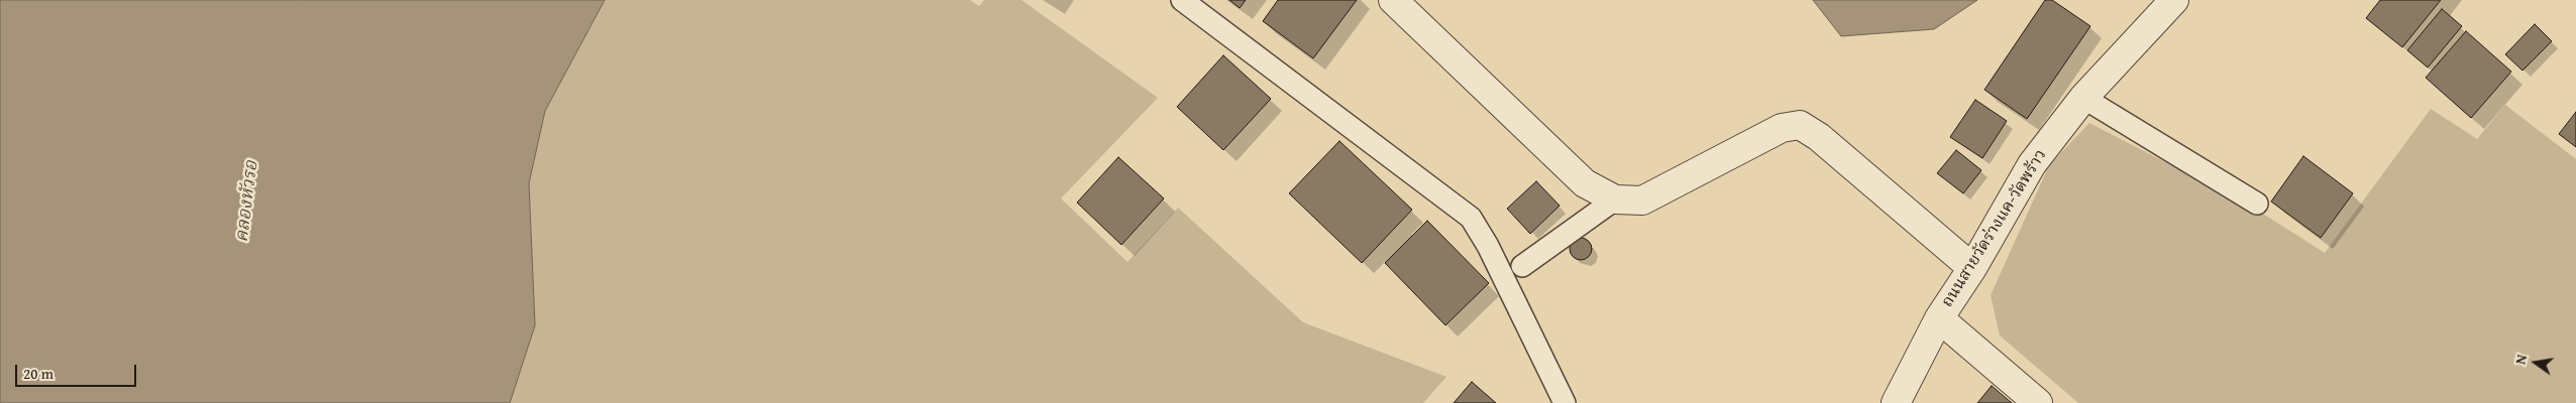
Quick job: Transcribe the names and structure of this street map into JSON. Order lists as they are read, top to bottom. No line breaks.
{"streets":{"street":["ถนนสายวัดร่างแค-วัดพร้าว"]},"water":["คลองหัวรอ"],"scale_bar":"20 m","north":"left"}
